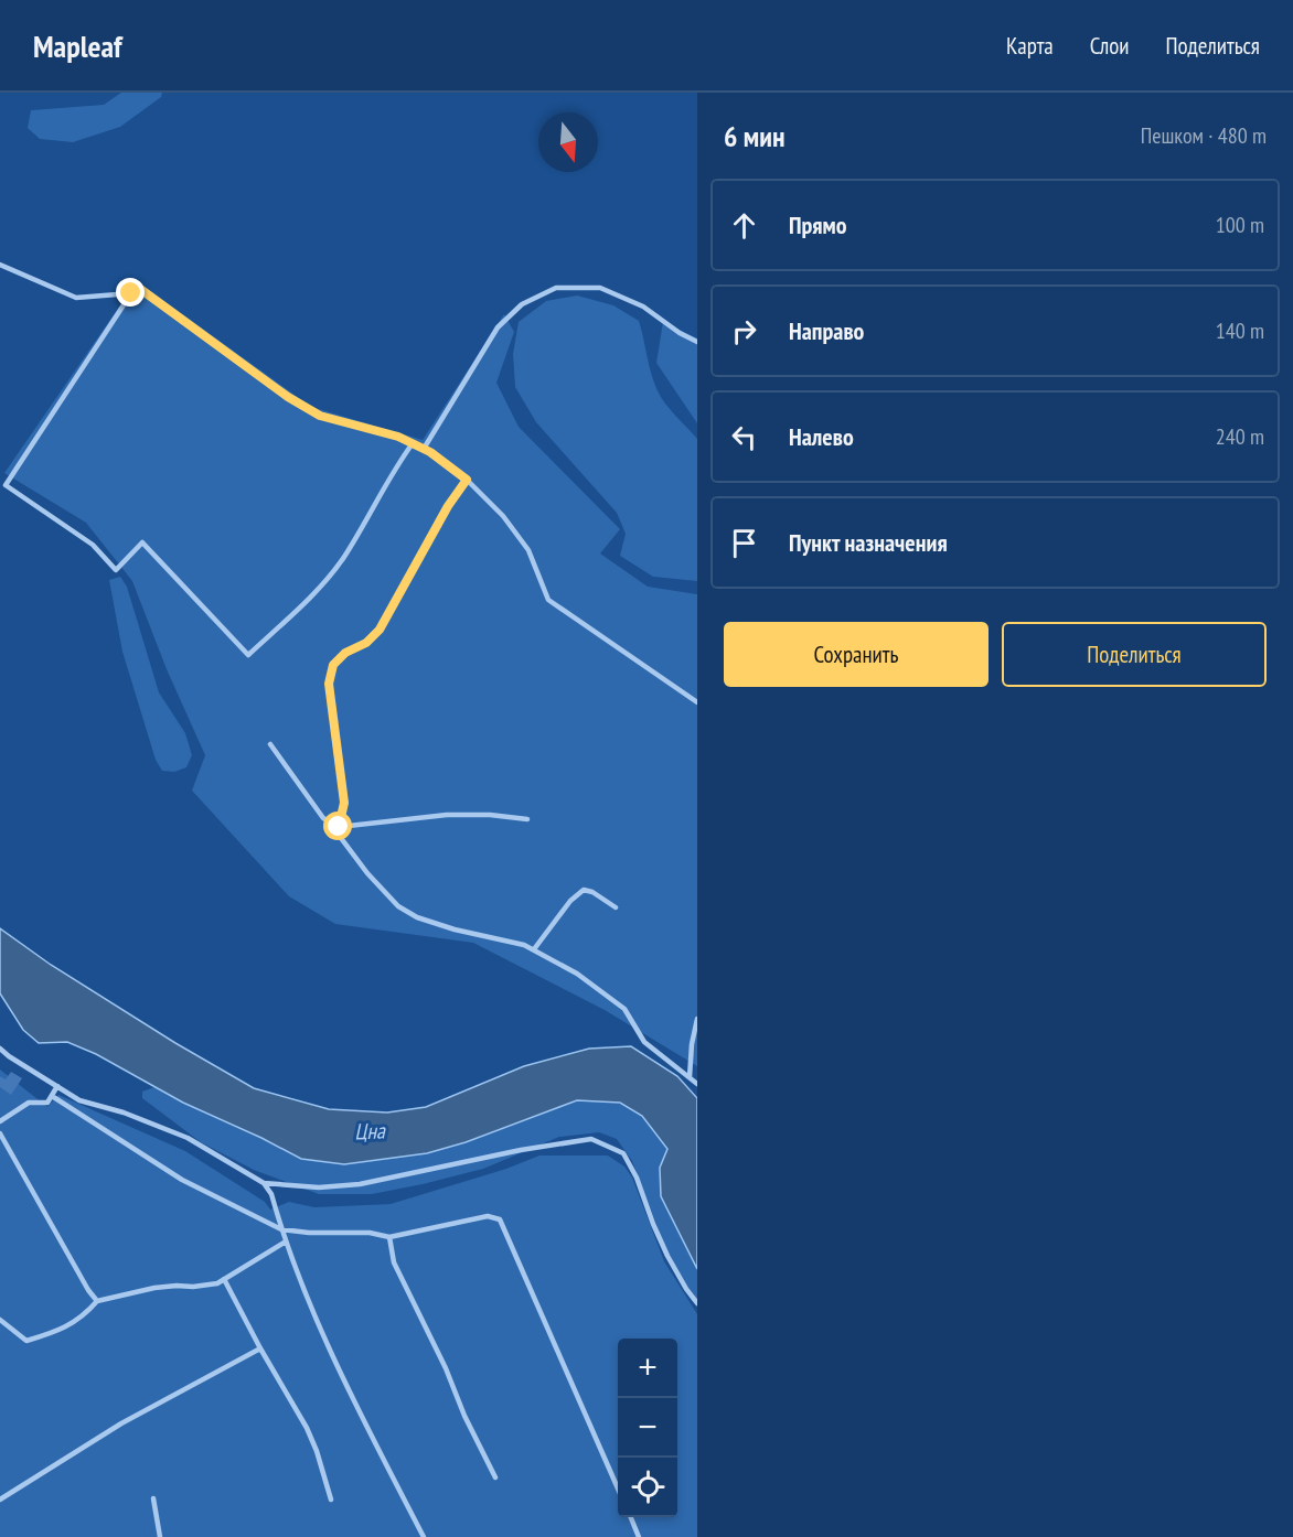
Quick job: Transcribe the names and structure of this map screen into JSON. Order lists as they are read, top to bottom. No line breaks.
{"water":["Цна"],"north":"bottom","page":{"header":"Mapleaf","nav":["Карта","Слои","Поделиться"],"heading":["6 мин","Пешком · 480 m"],"list":[["Прямо","100 m"],["Направо","140 m"],["Налево","240 m"],"Пункт назначения"],"buttons":["Сохранить","Поделиться"],"map_buttons":["+","−"]}}
